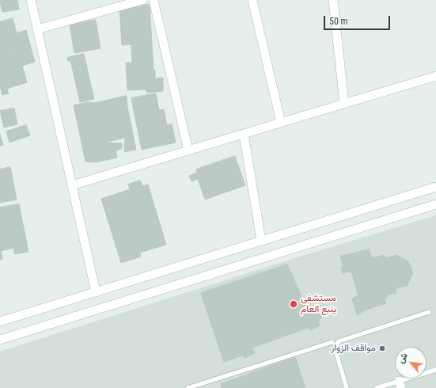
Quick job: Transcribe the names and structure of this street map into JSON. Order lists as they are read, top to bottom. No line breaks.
{"places":["مستشفى ينبع العام","مواقف الزوار"],"scale_bar":"50 m","north":"top left"}
